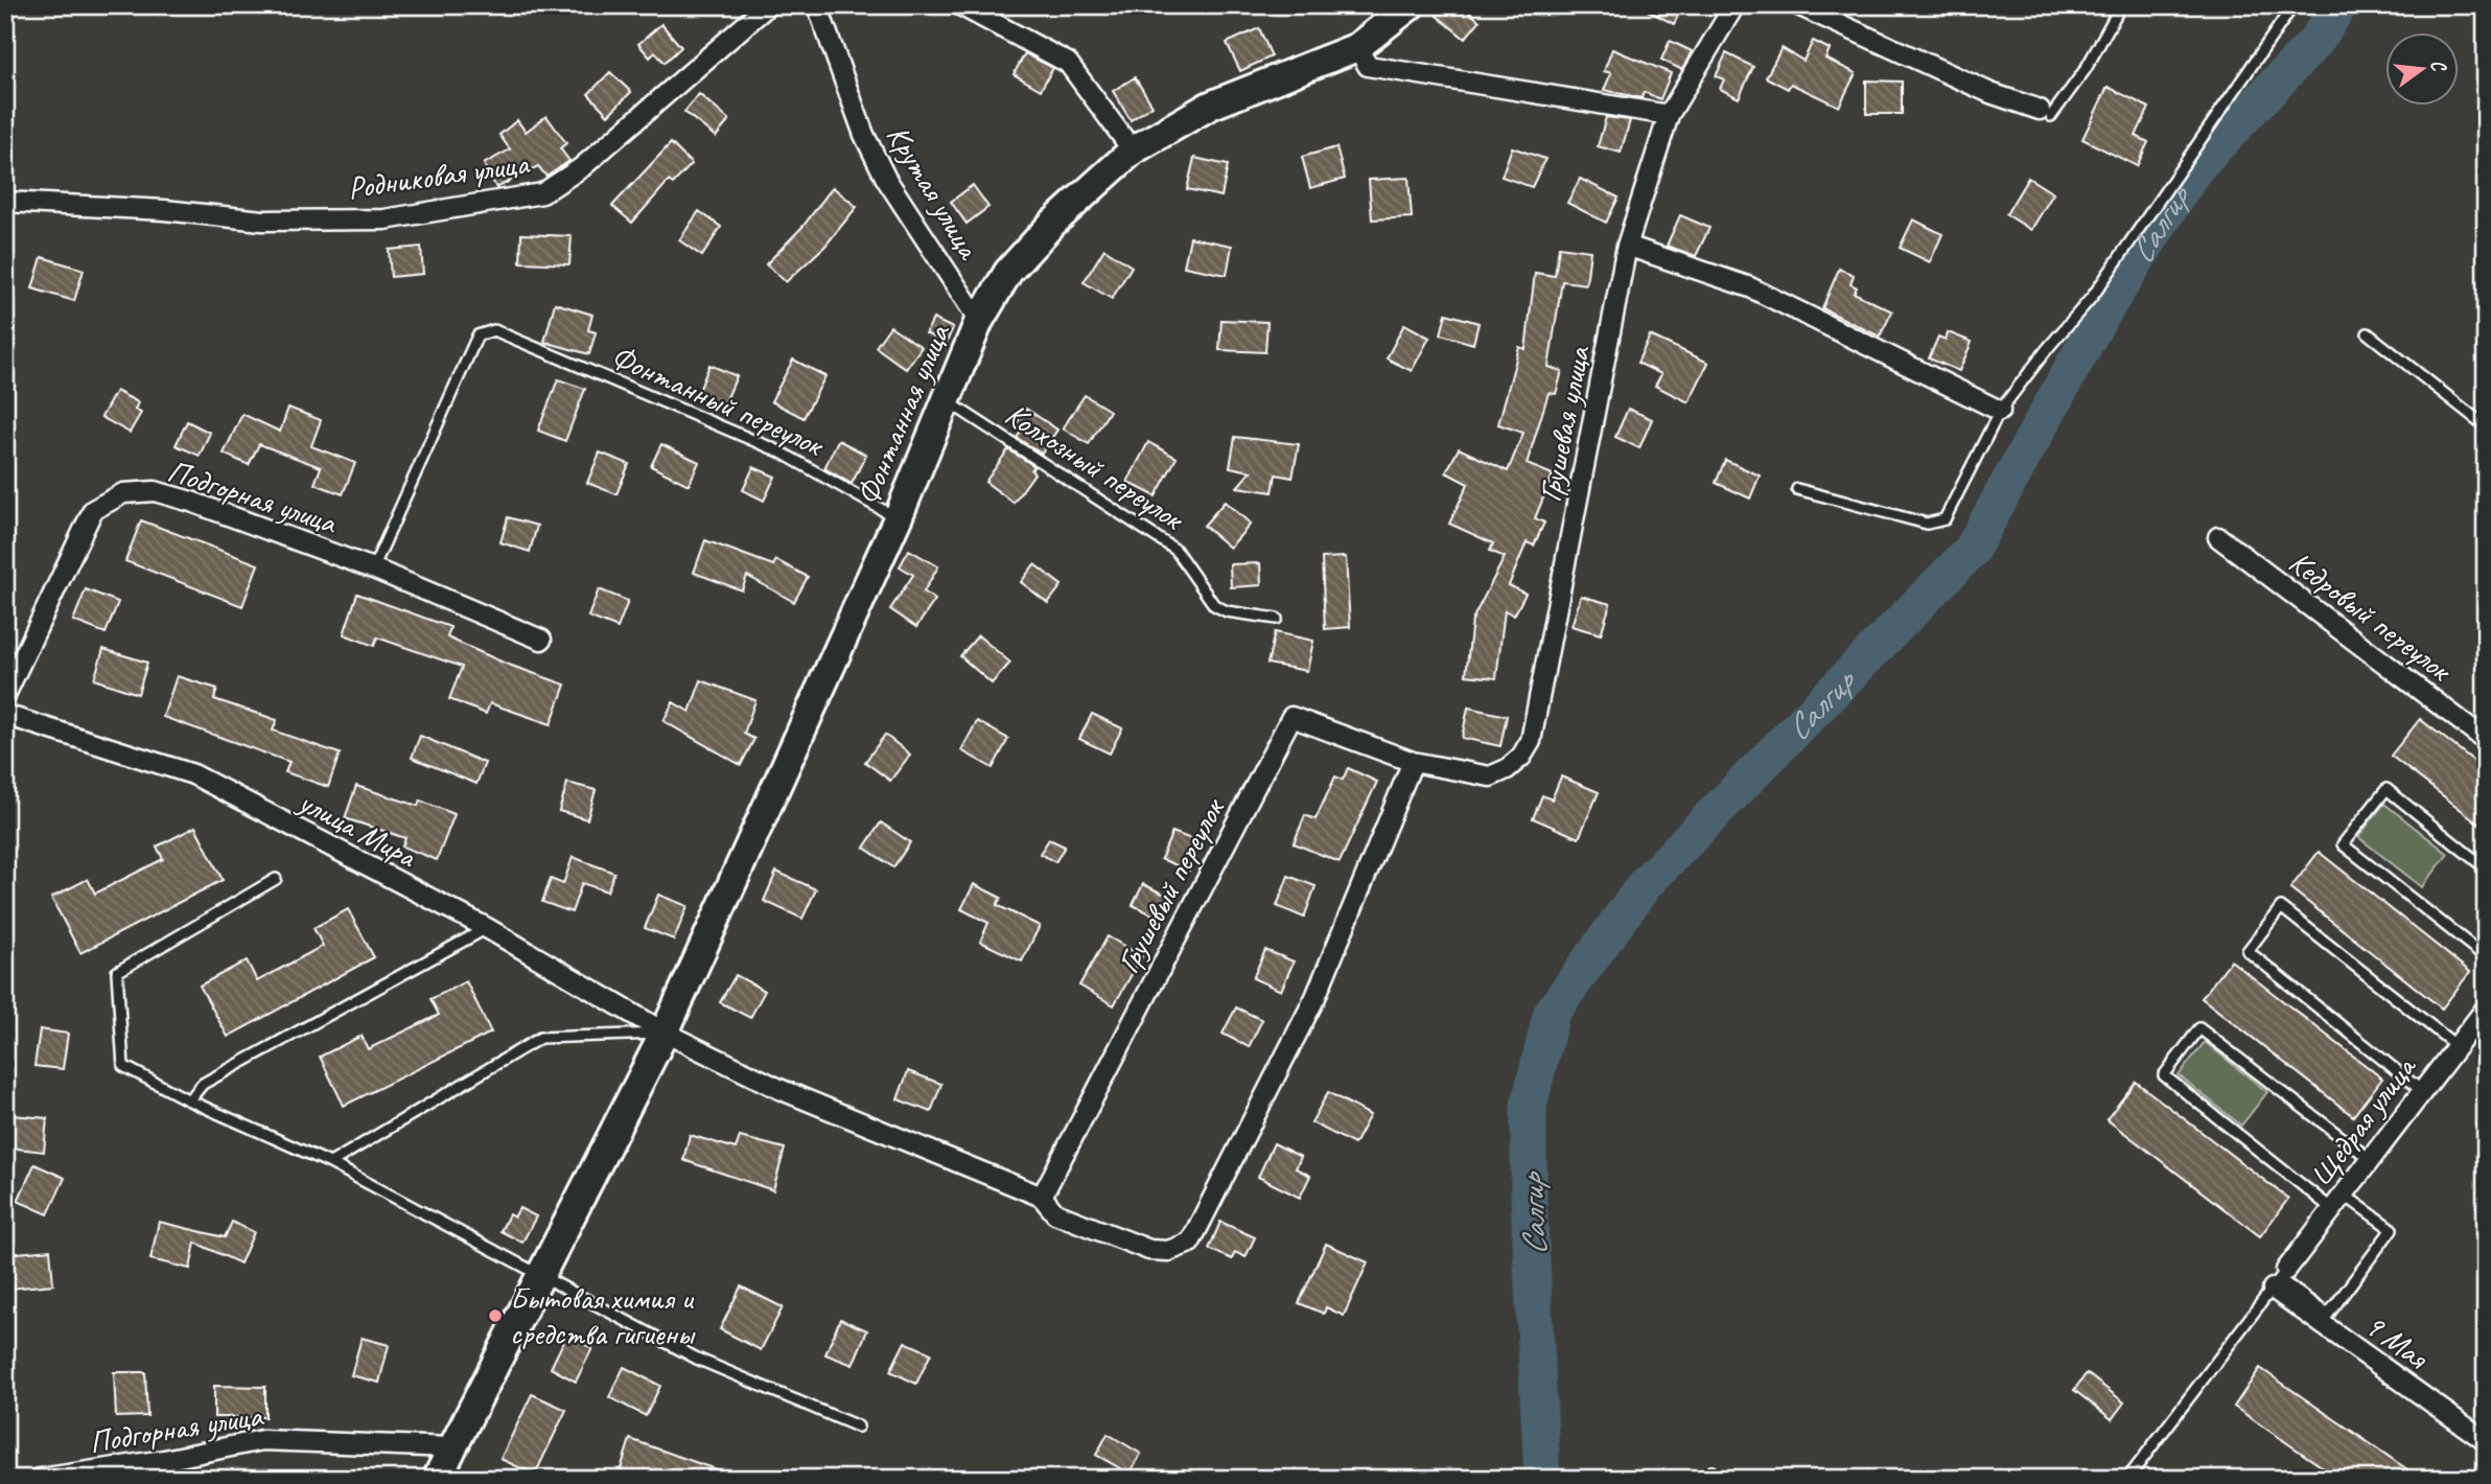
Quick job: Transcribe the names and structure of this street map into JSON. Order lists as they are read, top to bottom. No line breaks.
{"streets":{"main road":["Фонтанная улица"],"street":["Родниковая улица","Крутая улица","Грушевая улица","Подгорная улица","Кедровый переулок","улица Мира","Грушевый переулок","Щедрая улица","9 Мая"],"lane":["Фонтанный переулок","Колхозный переулок"]},"crossings":[["Крутая улица","Фонтанная улица"],["Фонтанный переулок","Фонтанная улица"],["Фонтанный переулок","Подгорная улица"],["Фонтанная улица","Колхозный переулок"],["Фонтанная улица","Подгорная улица"],["Фонтанная улица","улица Мира"],["Грушевая улица","улица Мира"],["Грушевая улица","Грушевый переулок"],["улица Мира","Грушевый переулок"],["Щедрая улица","9 Мая"]],"water":["Салгир"],"places":["Бытовая химия и средства гигиены"],"north":"right"}
